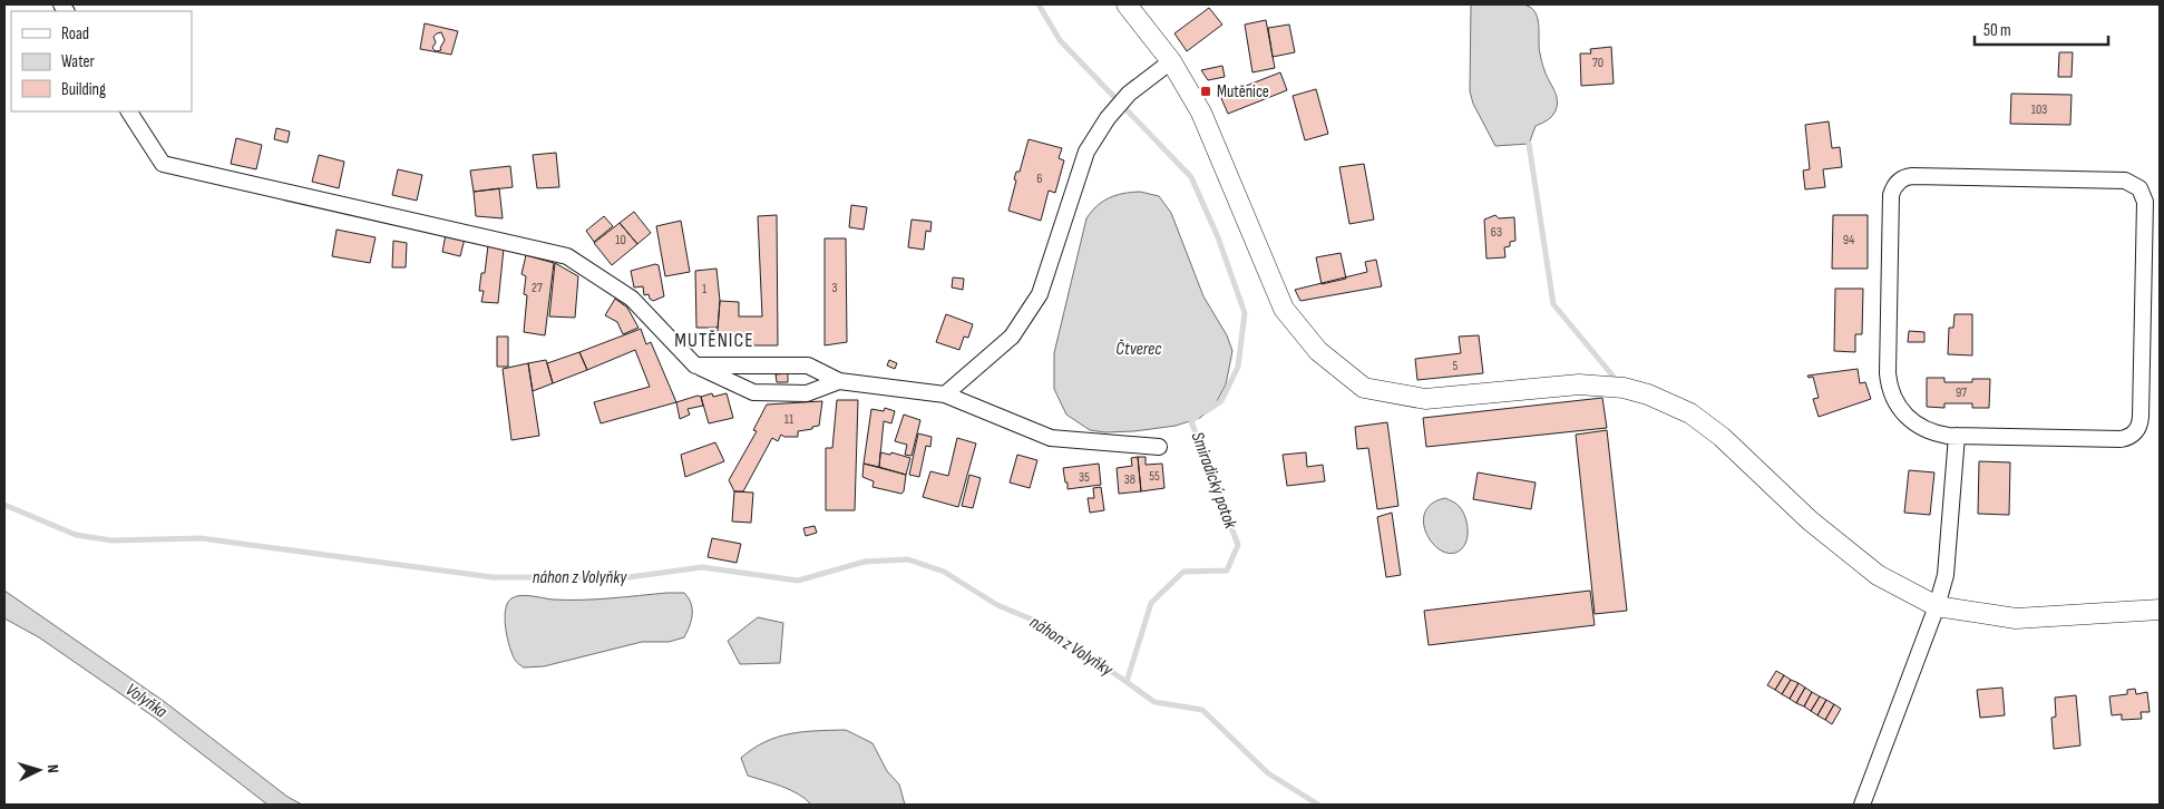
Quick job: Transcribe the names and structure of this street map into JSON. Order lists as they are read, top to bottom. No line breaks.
{"districts":["MUTĚNICE"],"water":["Čtverec","Smiradický potok","náhon z Volyňky","Volyňka"],"places":{"transit":["Mutěnice"]},"house_numbers":["70","103","6","63","10","94","27","3","1","5","97","11","55","35","38"],"legend":["Road","Water","Building"],"scale_bar":"50 m","north":"right"}
